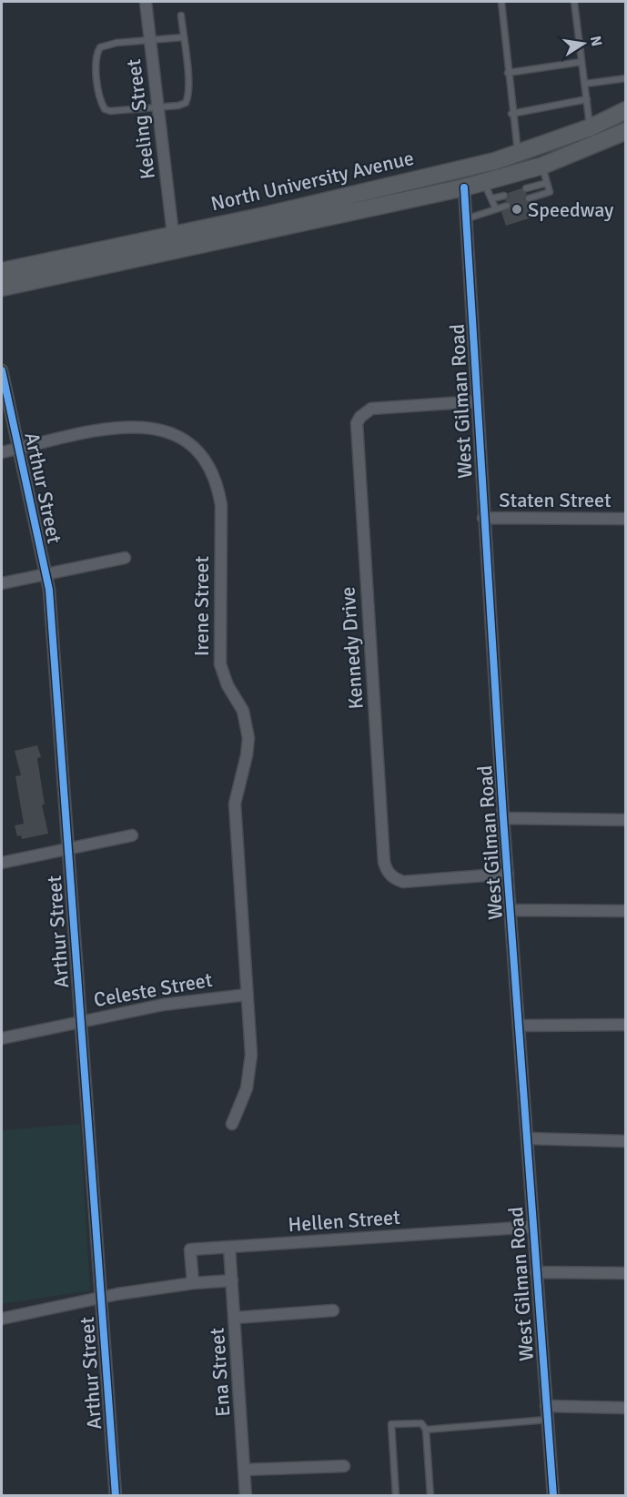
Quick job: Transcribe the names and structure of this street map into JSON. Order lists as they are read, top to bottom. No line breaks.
{"streets":{"main road":["North University Avenue"],"street":["Keeling Street","West Gilman Road","Arthur Street","Staten Street","Irene Street","Kennedy Drive","Celeste Street","Hellen Street","Ena Street"]},"crossings":[["Keeling Street","North University Avenue"],["North University Avenue","West Gilman Road"],["West Gilman Road","Staten Street"],["West Gilman Road","Kennedy Drive"],["West Gilman Road","Hellen Street"],["Arthur Street","Irene Street"],["Arthur Street","Celeste Street"],["Irene Street","Celeste Street"],["Hellen Street","Ena Street"]],"places":["Speedway"],"north":"right"}
